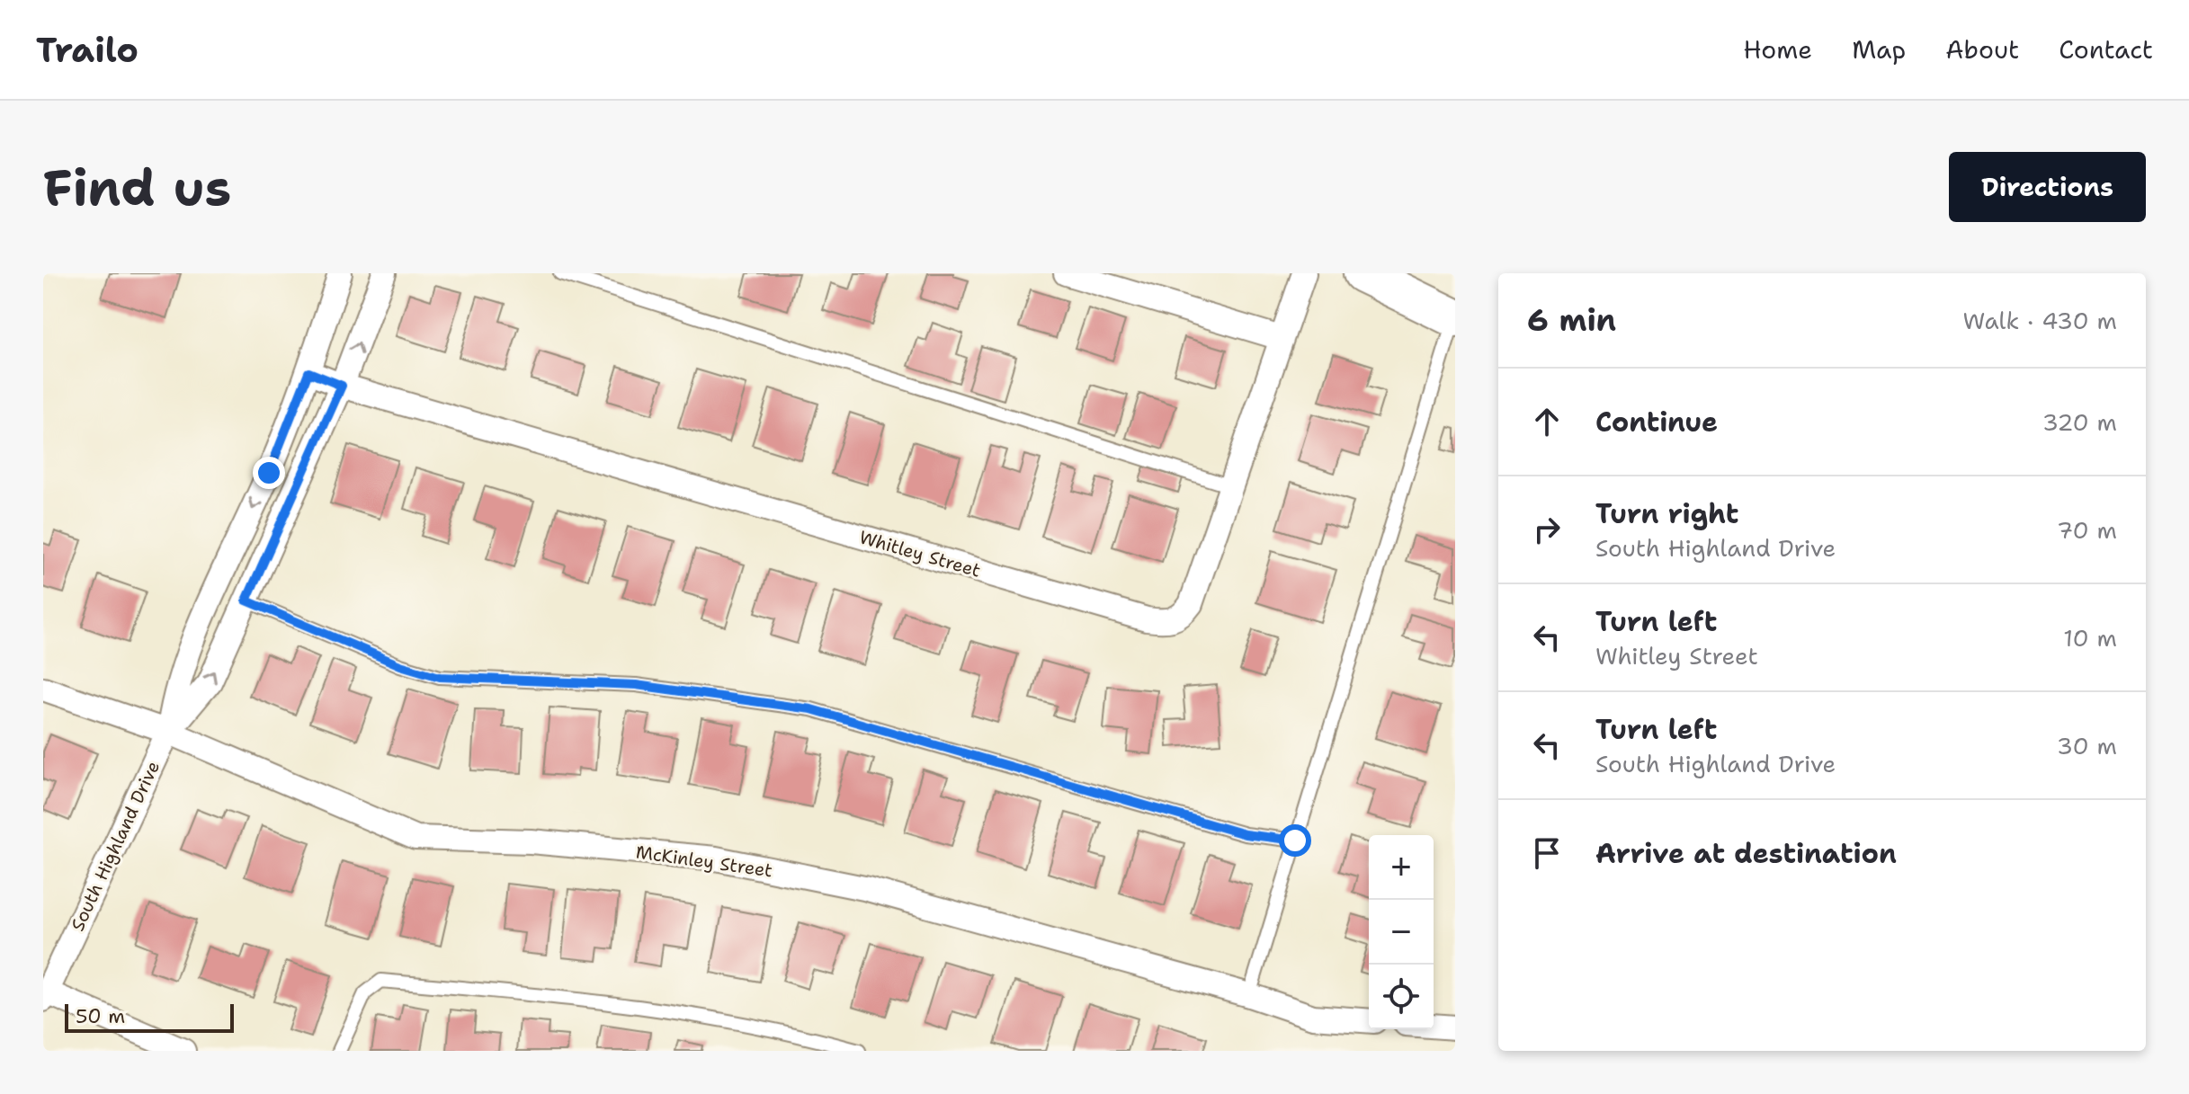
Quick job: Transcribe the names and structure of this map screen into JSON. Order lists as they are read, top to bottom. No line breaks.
{"streets":{"street":["Whitley Street","South Highland Drive","McKinley Street"]},"crossings":[["Whitley Street","South Highland Drive"],["South Highland Drive","McKinley Street"]],"scale_bar":"50 m","page":{"header":"Trailo","nav":["Home","Map","About","Contact"],"buttons":"Directions","title":"Find us","heading":["6 min","Walk · 430 m"],"list":[["Continue","320 m"],["Turn right","South Highland Drive","70 m"],["Turn left","Whitley Street","10 m"],["Turn left","South Highland Drive","30 m"],"Arrive at destination"],"map_buttons":["+","−"],"scale":"50 m"}}
